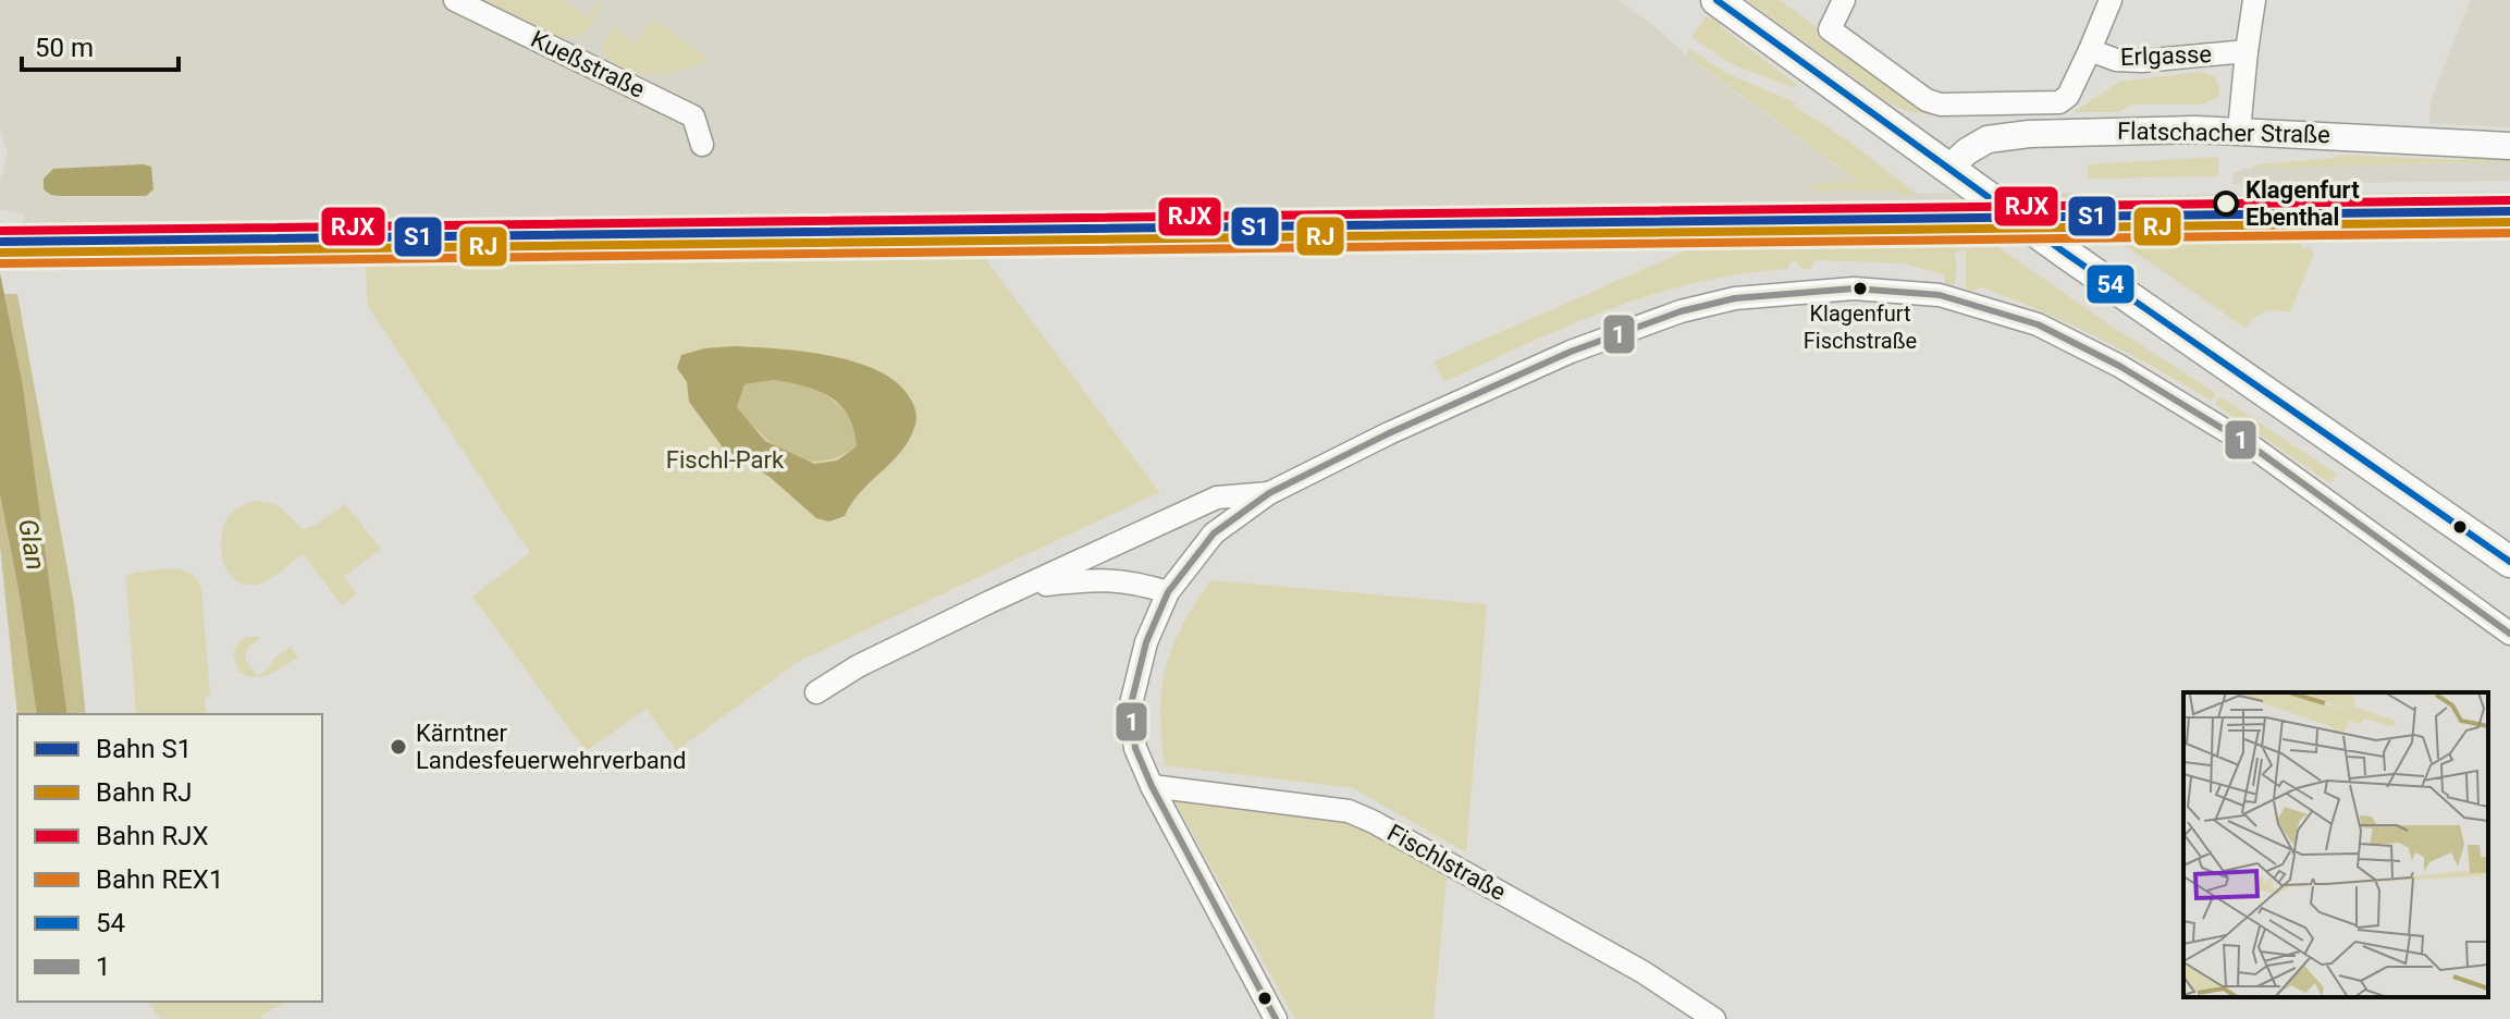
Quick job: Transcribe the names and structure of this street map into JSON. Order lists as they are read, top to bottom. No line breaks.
{"streets":{"street":["Erlgasse","Kueßstraße","Flatschacher Straße","Fischlstraße"]},"water":["Glan"],"parks":["Fischl-Park"],"places":["Klagenfurt Ebenthal","Klagenfurt Fischstraße","Kärntner Landesfeuerwehrverband"],"lines":["transit line 54","rail line RJX","rail line S1","rail line RJ","rail line REX1","transit line 1"],"legend":["Bahn S1","Bahn RJ","Bahn RJX","Bahn REX1","54","1"],"scale_bar":"50 m"}
